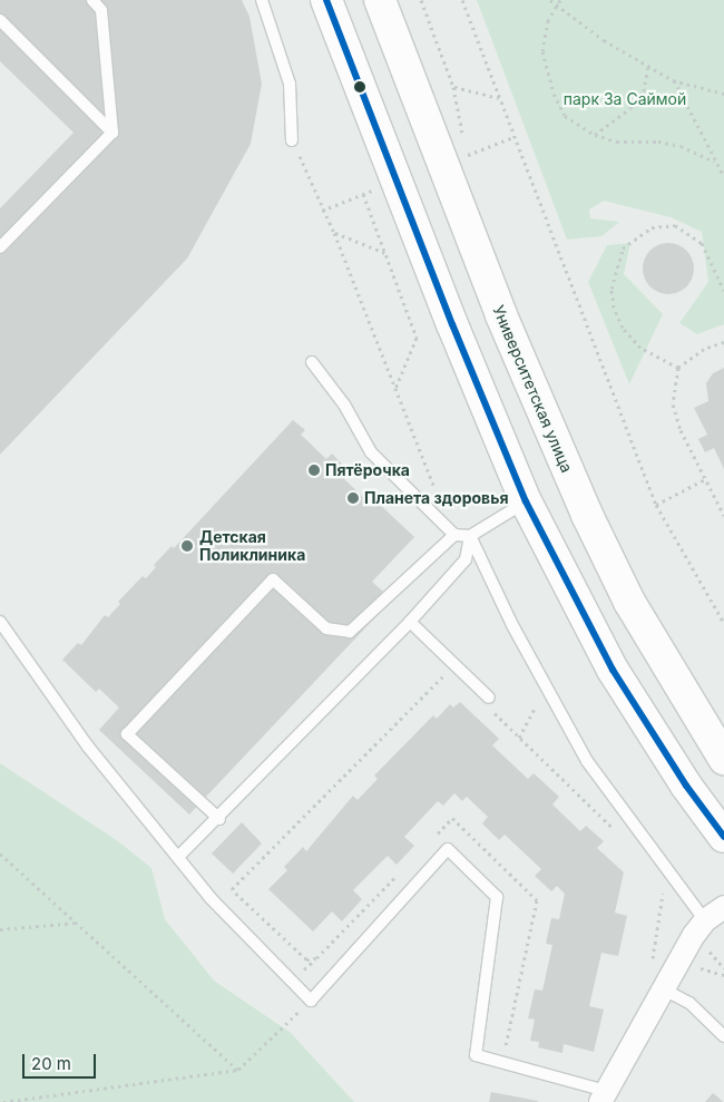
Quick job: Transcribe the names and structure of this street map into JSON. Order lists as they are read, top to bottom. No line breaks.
{"streets":{"main road":["Университетская улица"]},"parks":["парк За Саймой"],"places":["Пятёрочка","Планета здоровья","Детская Поликлиника"],"scale_bar":"20 m"}
